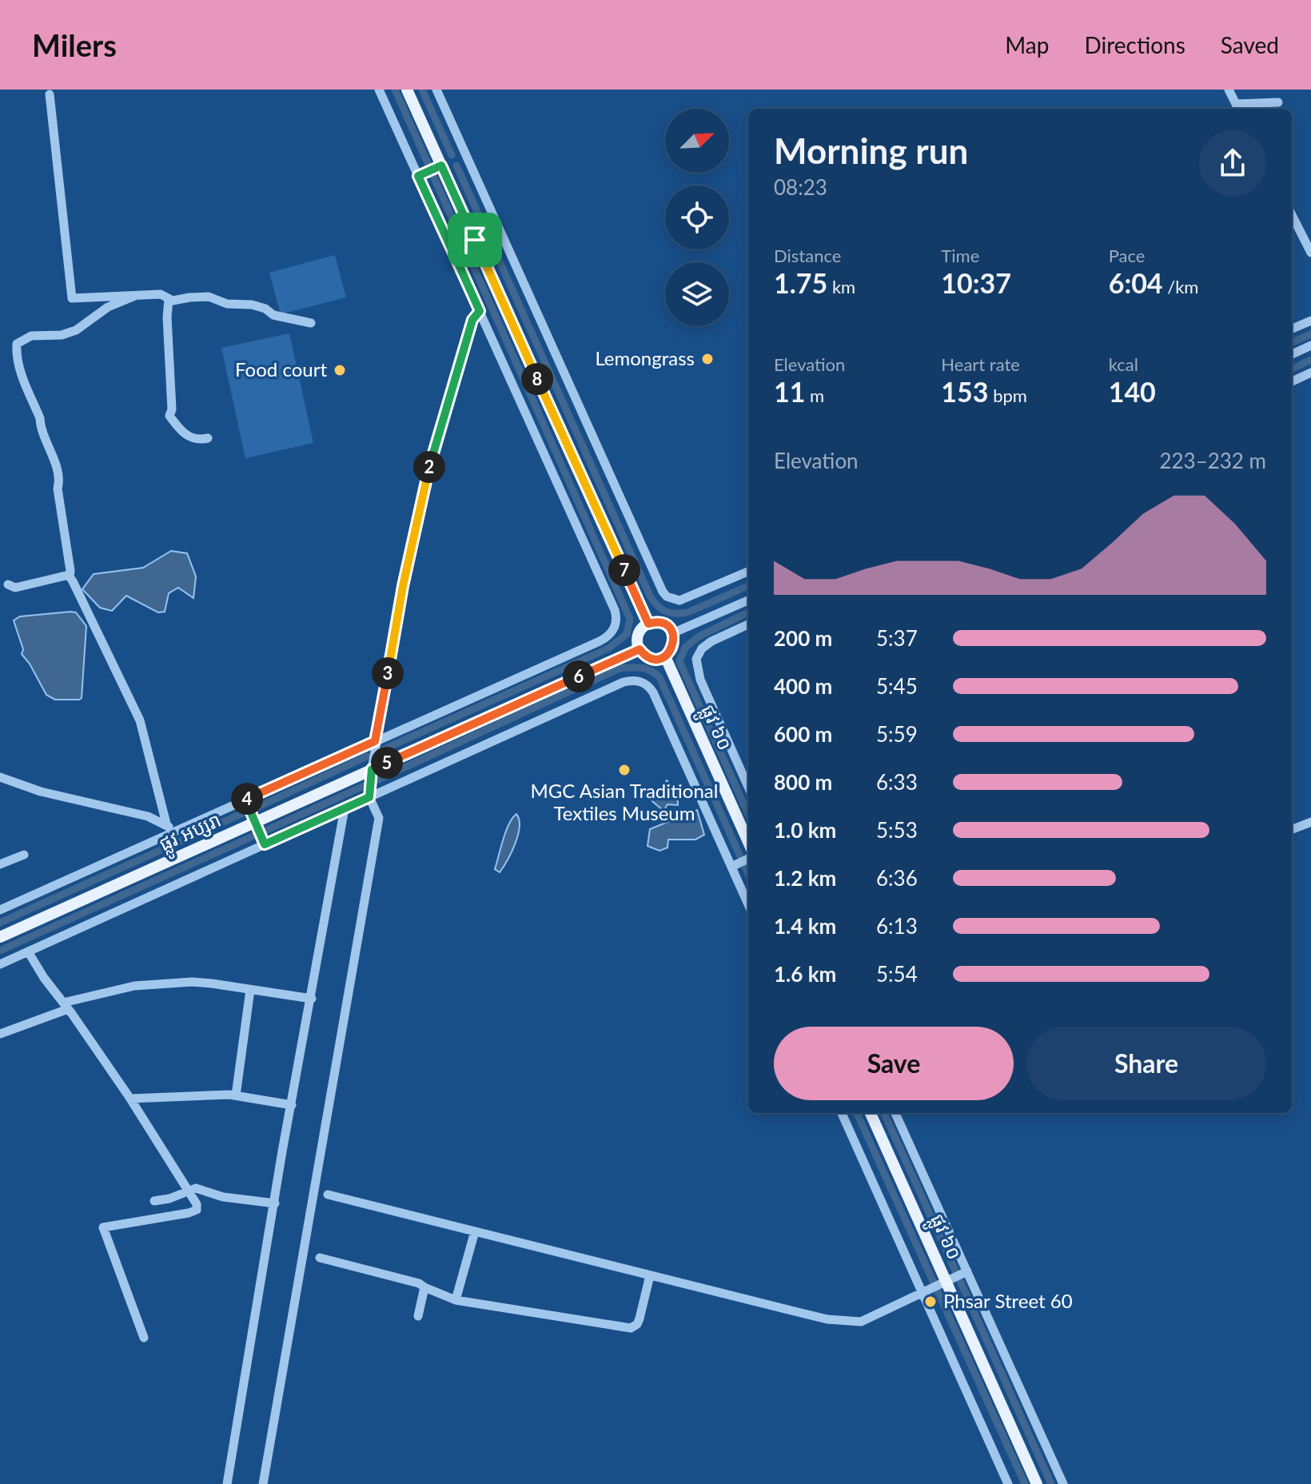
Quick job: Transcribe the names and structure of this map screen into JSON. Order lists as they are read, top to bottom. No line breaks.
{"streets":{"main road":["ផ្លូវ ៦០","ផ្លូវ អប្សរា"]},"crossings":[["ផ្លូវ ៦០","ផ្លូវ អប្សរា"]],"places":["Lemongrass","Food court","MGC Asian Traditional Textiles Museum","Phsar Street 60"],"north":"top right","page":{"header":"Milers","nav":["Map","Directions","Saved"],"heading":["Morning run","08:23"],"stats":[["Distance","1.75 km"],["Time","10:37"],["Pace","6:04 /km"],["Elevation","11 m"],["Heart rate","153 bpm"],["kcal","140"]],"pins":["8","2","7","3","6","5","4"],"chart":["Elevation","223–232 m"],"list":[{"name":"200 m","note":"5:37"},{"name":"400 m","note":"5:45"},{"name":"600 m","note":"5:59"},{"name":"800 m","note":"6:33"},{"name":"1.0 km","note":"5:53"},{"name":"1.2 km","note":"6:36"},{"name":"1.4 km","note":"6:13"},{"name":"1.6 km","note":"5:54"}],"buttons":["Save","Share"]}}
